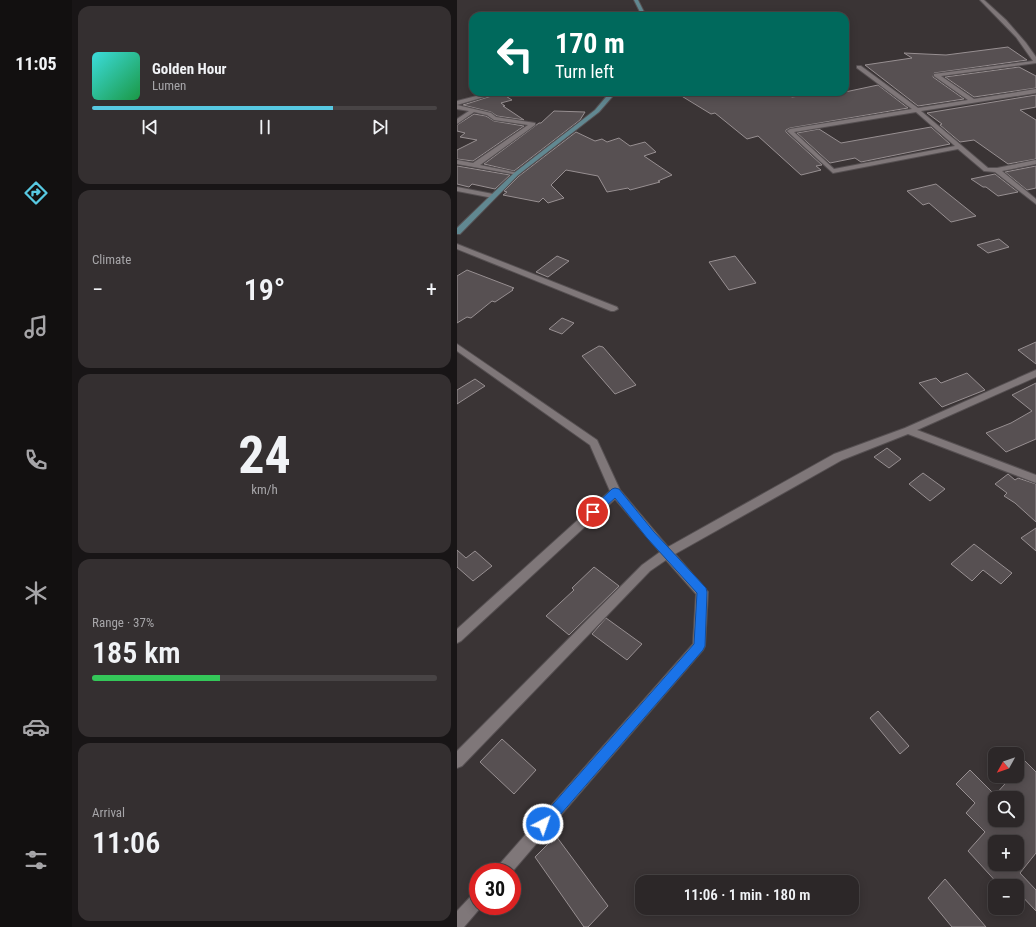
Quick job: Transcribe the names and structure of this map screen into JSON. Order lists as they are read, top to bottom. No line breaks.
{"north":"bottom left","page":{"tabs":"11:05","turn":["170 m","Turn left"],"song":["Golden Hour","Lumen"],"tile":["Climate",["24","km/h"],["Range · 37%","185 km"],["Arrival","11:06"]],"heat":["−","19°","+"],"map_buttons":["+","−"],"limit":"30","trip":"11:06 · 1 min · 180 m"}}
